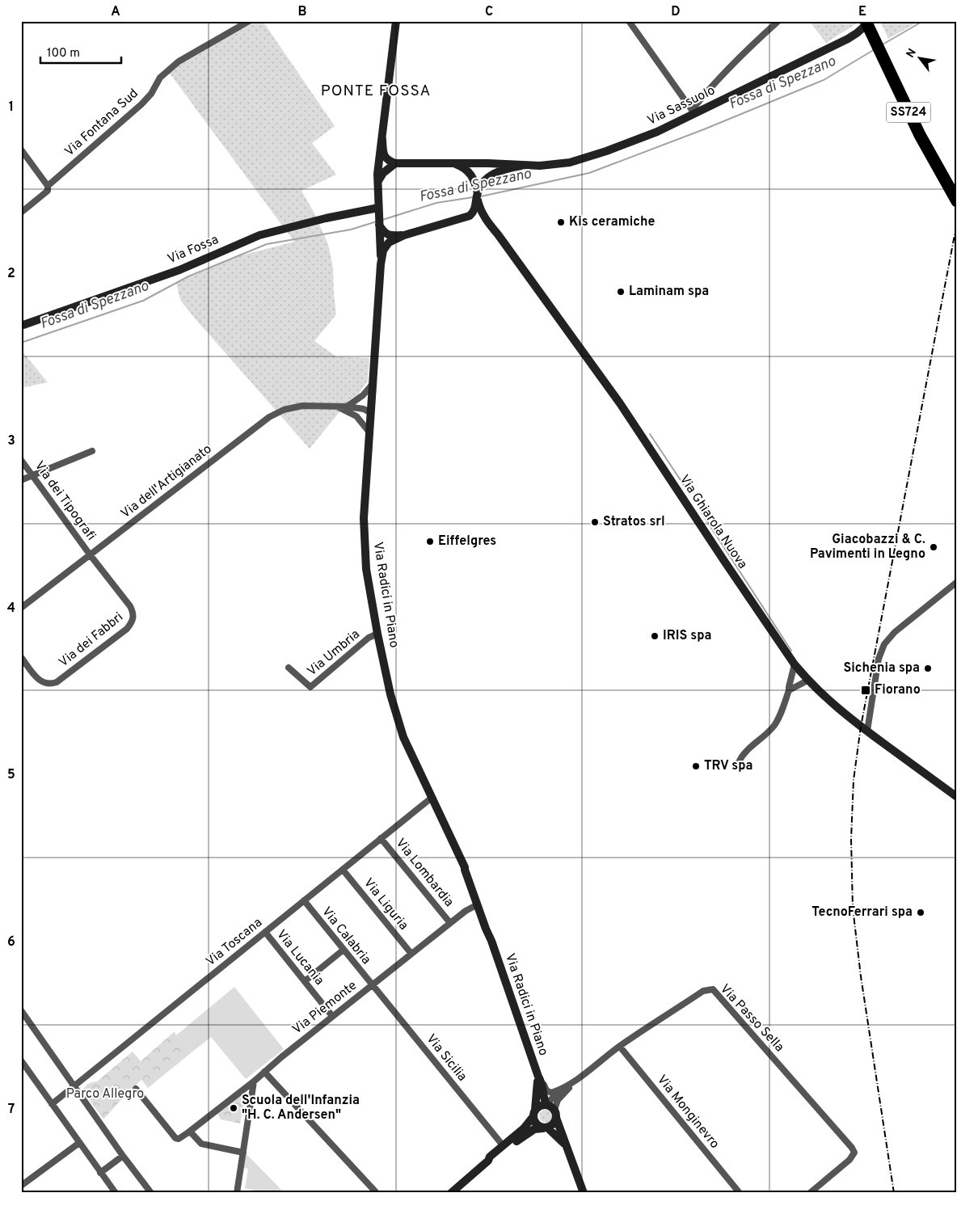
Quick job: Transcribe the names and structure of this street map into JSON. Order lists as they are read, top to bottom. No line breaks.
{"streets":{"highway":["SS724"],"street":["Via Sassuolo","Via Fontana Sud","Via Fossa","Via dell'Artigianato","Via dei Tipografi","Via Ghiarola Nuova","Via Radici in Piano","Via dei Fabbri","Via Umbria","Via Lombardia","Via Liguria","Via Calabria","Via Toscana","Via Lucania","Via Piemonte","Via Passo Sella","Via Sicilia","Via Monginevro"]},"crossings":[["Via Sassuolo","Via Fossa"],["Via Sassuolo","Via Ghiarola Nuova"],["Via Fossa","Via Ghiarola Nuova"],["Via dell'Artigianato","Via dei Tipografi"],["Via dell'Artigianato","Via Radici in Piano"],["Via dell'Artigianato","Via dei Fabbri"],["Via dei Tipografi","Via dei Fabbri"],["Via Radici in Piano","Via Umbria"],["Via Radici in Piano","Via Toscana"],["Via Radici in Piano","Via Passo Sella"],["Via Lombardia","Via Toscana"],["Via Lombardia","Via Piemonte"],["Via Liguria","Via Toscana"],["Via Liguria","Via Piemonte"],["Via Calabria","Via Toscana"],["Via Calabria","Via Piemonte"],["Via Calabria","Via Sicilia"],["Via Toscana","Via Lucania"],["Via Lucania","Via Piemonte"],["Via Piemonte","Via Sicilia"],["Via Passo Sella","Via Monginevro"]],"districts":["PONTE FOSSA"],"water":["Fossa di Spezzano"],"parks":["Parco Allegro"],"places":{"other":["Kis ceramiche","Laminam spa","Stratos srl","Eiffelgres","Giacobazzi & C. Pavimenti in Legno","IRIS spa","Sichenia spa","TRV spa","TecnoFerrari spa","Scuola dell'Infanzia \"H. C. Andersen\""],"transit":["Fiorano"]},"scale_bar":"100 m","north":"top left","grid":{"columns":["A","B","C","D","E"],"rows":["1","2","3","4","5","6","7"]}}
